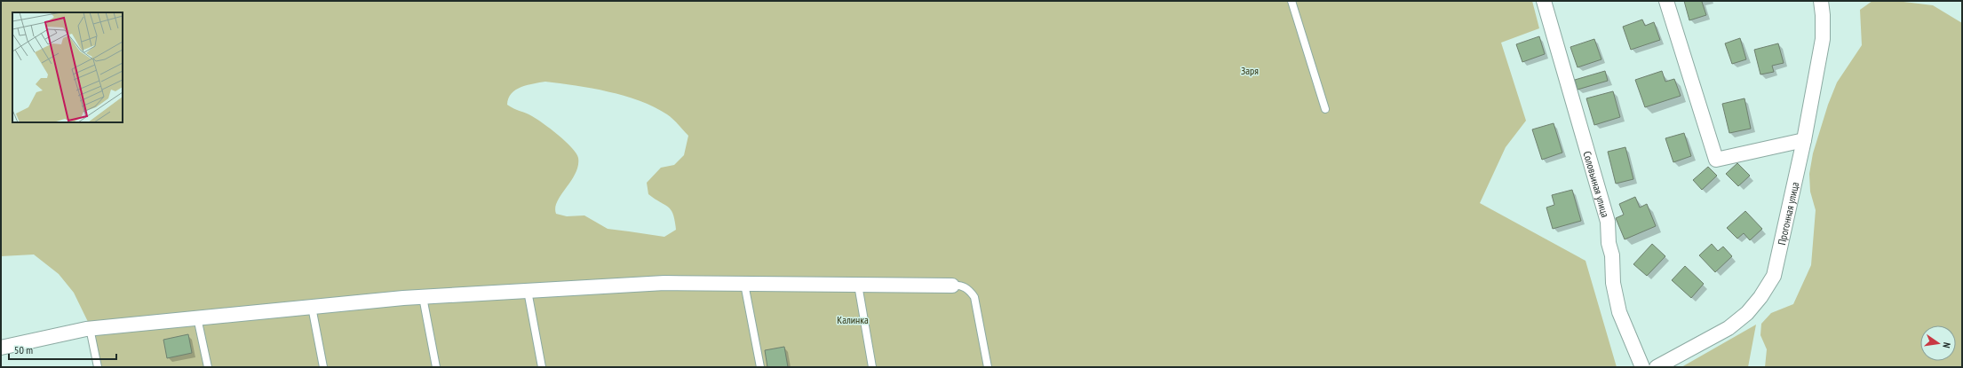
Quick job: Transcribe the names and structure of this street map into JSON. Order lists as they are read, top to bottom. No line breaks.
{"streets":{"street":["Соловьиная улица","Прогонная улица"]},"parks":["Заря","Калинка"],"scale_bar":"50 m","north":"right"}
